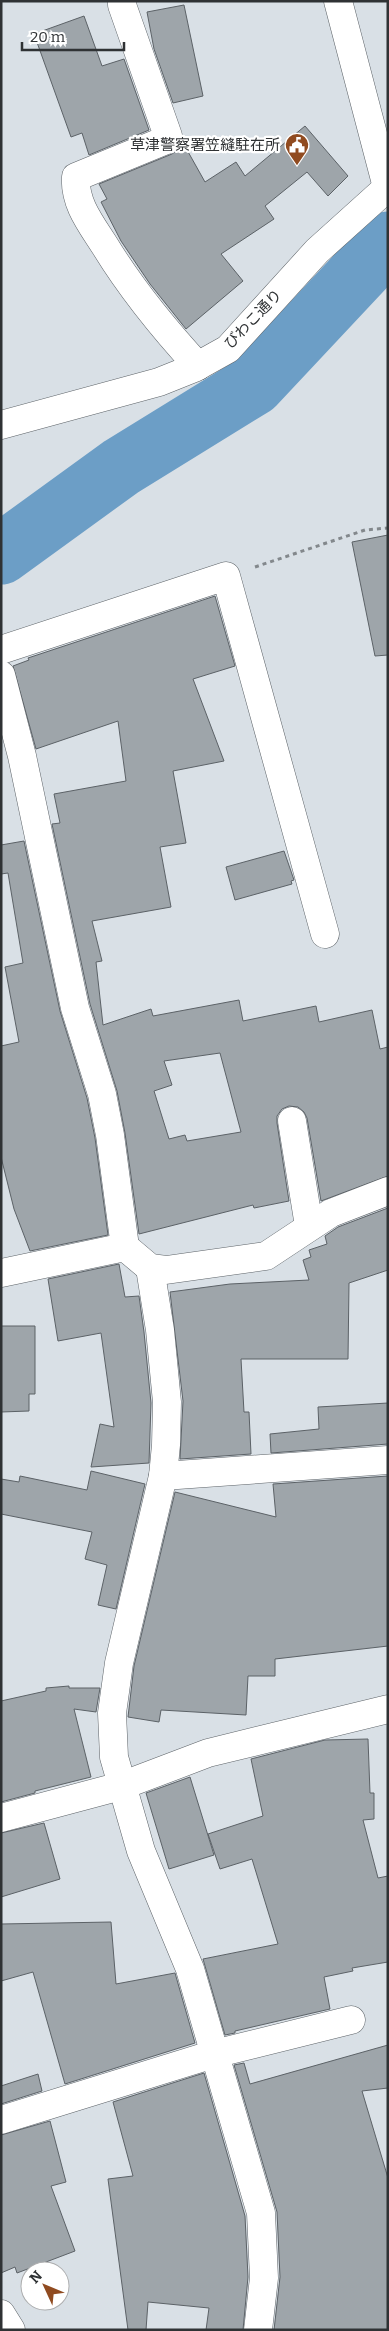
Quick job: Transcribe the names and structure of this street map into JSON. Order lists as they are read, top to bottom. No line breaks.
{"streets":{"street":["びわこ通り"]},"places":{"public building":["草津警察署笠縫駐在所"]},"scale_bar":"20 m","north":"top left"}
